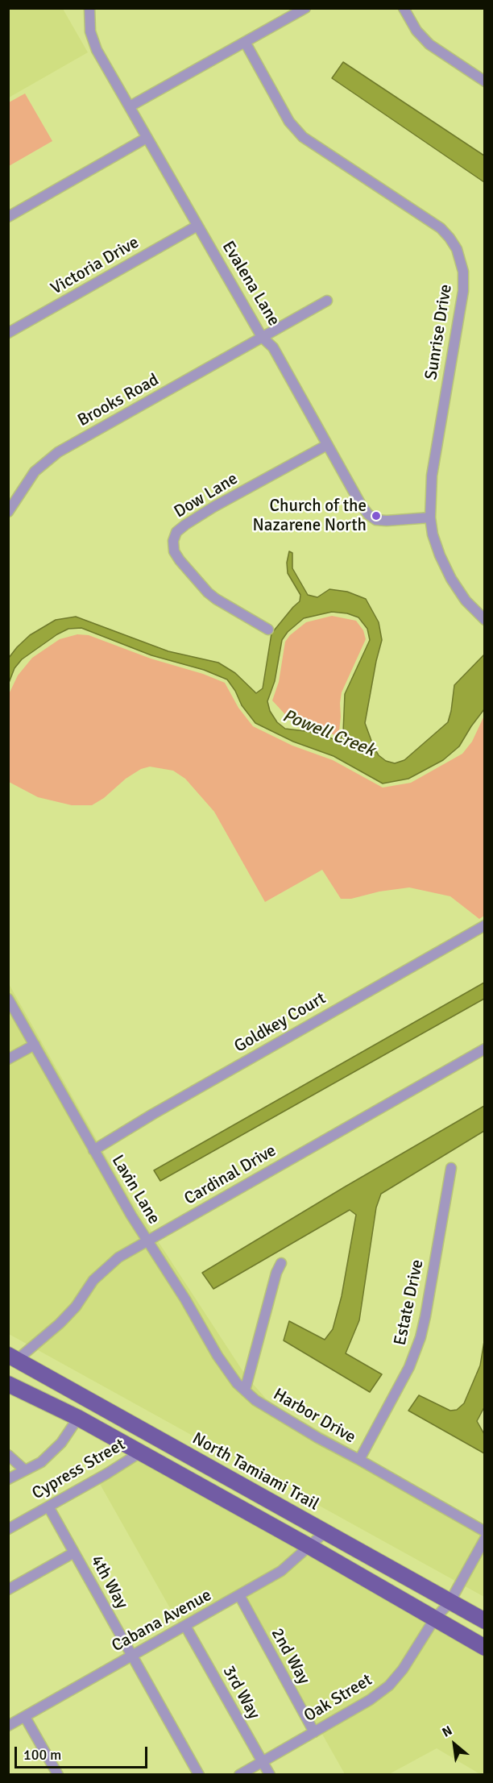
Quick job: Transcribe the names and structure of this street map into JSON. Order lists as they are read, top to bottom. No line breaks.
{"streets":{"main road":["North Tamiami Trail"],"street":["Victoria Drive","Evalena Lane","Sunrise Drive","Brooks Road","Dow Lane","Goldkey Court","Cardinal Drive","Lavin Lane","Estate Drive","Harbor Drive","Cypress Street","4th Way","Cabana Avenue","2nd Way","3rd Way","Oak Street"]},"crossings":[["Victoria Drive","Evalena Lane"],["Evalena Lane","Sunrise Drive"],["Evalena Lane","Brooks Road"],["Evalena Lane","Dow Lane"],["Goldkey Court","Lavin Lane"],["Cardinal Drive","Lavin Lane"],["Cardinal Drive","North Tamiami Trail"],["Lavin Lane","Harbor Drive"],["Estate Drive","Harbor Drive"],["Cypress Street","4th Way"],["North Tamiami Trail","Cabana Avenue"],["North Tamiami Trail","Oak Street"],["4th Way","Cabana Avenue"],["Cabana Avenue","2nd Way"],["Cabana Avenue","3rd Way"],["2nd Way","Oak Street"],["3rd Way","Oak Street"]],"water":["Powell Creek"],"places":["Church of the Nazarene North"],"scale_bar":"100 m","north":"top left"}
